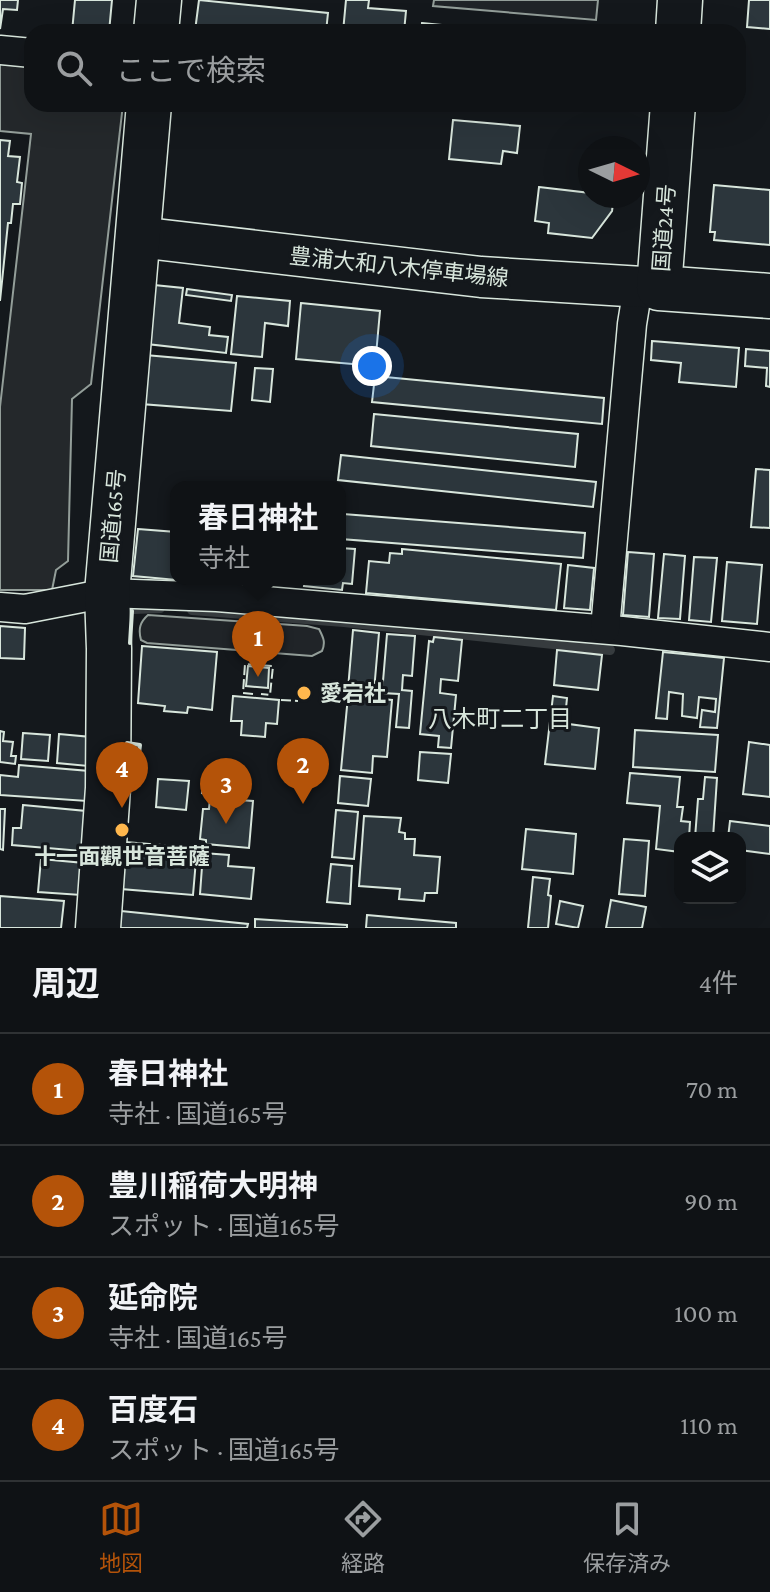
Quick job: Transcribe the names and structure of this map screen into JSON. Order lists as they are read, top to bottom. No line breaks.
{"streets":{"highway":["国道24号","国道165号"],"main road":["豊浦大和八木停車場線"]},"crossings":[["国道24号","豊浦大和八木停車場線"],["豊浦大和八木停車場線","国道165号"]],"districts":["八木町二丁目"],"places":["愛宕社","十一面觀世音菩薩"],"north":"right","page":{"search":"ここで検索","popup":["春日神社","寺社"],"pins":["1","2","4","3"],"heading":["周辺","4件"],"list":[{"mark":"1","name":"春日神社","note":"寺社 · 国道165号","value":"70 m"},{"mark":"2","name":"豊川稲荷大明神","note":"スポット · 国道165号","value":"90 m"},{"mark":"3","name":"延命院","note":"寺社 · 国道165号","value":"100 m"},{"mark":"4","name":"百度石","note":"スポット · 国道165号","value":"110 m"}],"nav":["地図","経路","保存済み"]}}
